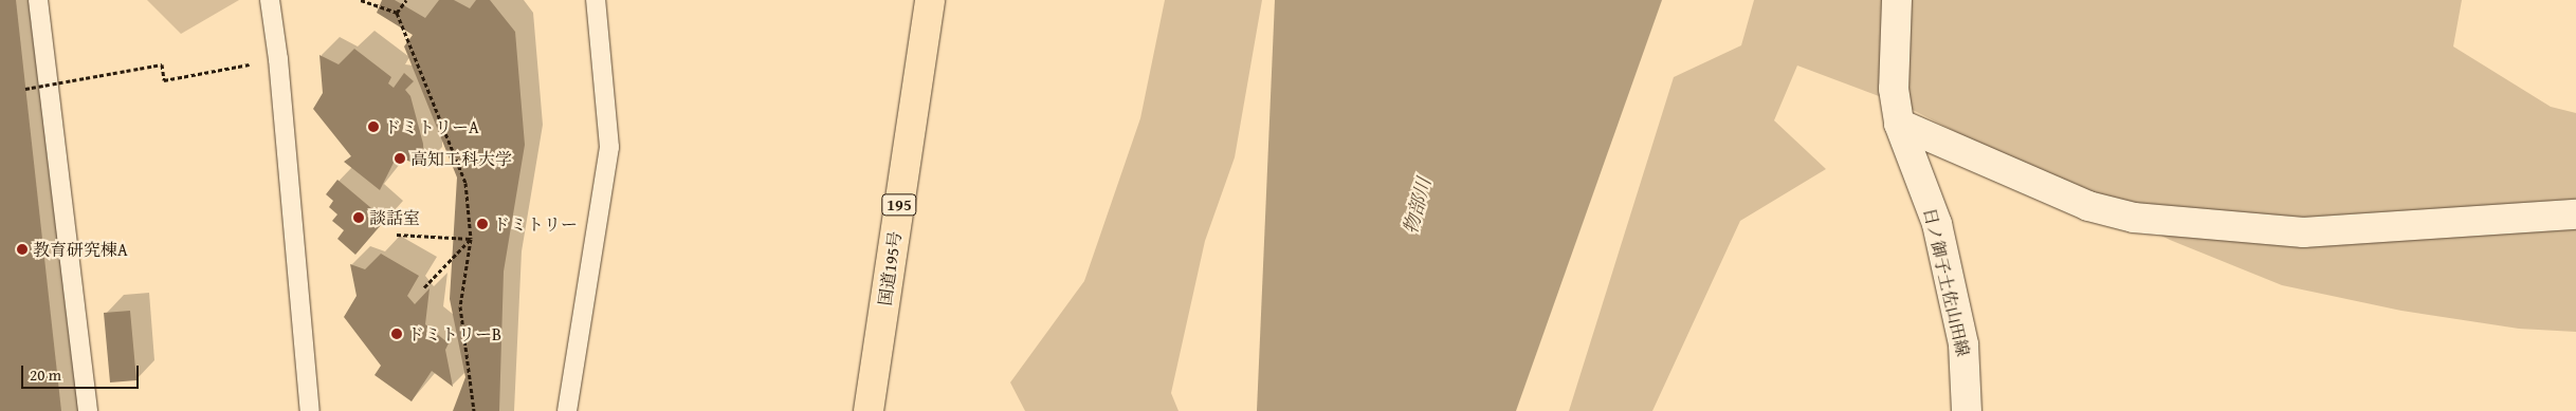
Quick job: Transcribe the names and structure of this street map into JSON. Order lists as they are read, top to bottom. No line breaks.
{"streets":{"highway":["195","国道195号"],"street":["日ノ御子土佐山田線"]},"water":["物部川"],"places":["ドミトリーA","高知工科大学","談話室","ドミトリー","教育研究棟A","ドミトリーB"],"scale_bar":"20 m"}
